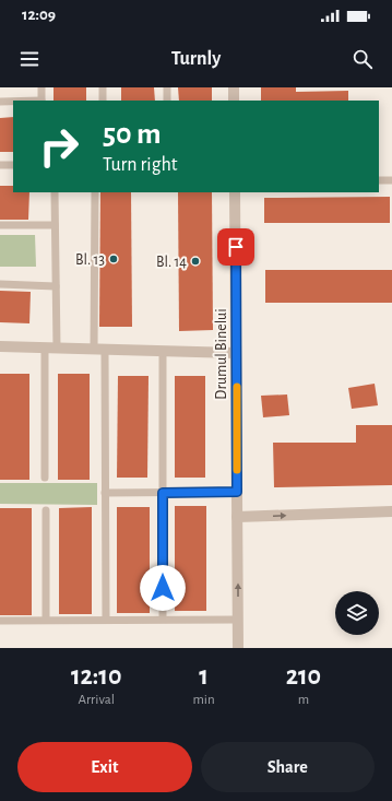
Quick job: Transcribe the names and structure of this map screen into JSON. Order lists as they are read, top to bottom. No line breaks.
{"streets":{"street":["Drumul Binelui"]},"places":["Bl. 13","Bl. 14"],"page":{"status":"12:09","header":"Turnly","turn":["50 m","Turn right"],"eta":["12:10","Arrival","1","min","210","m"],"buttons":["Exit","Share"]}}
